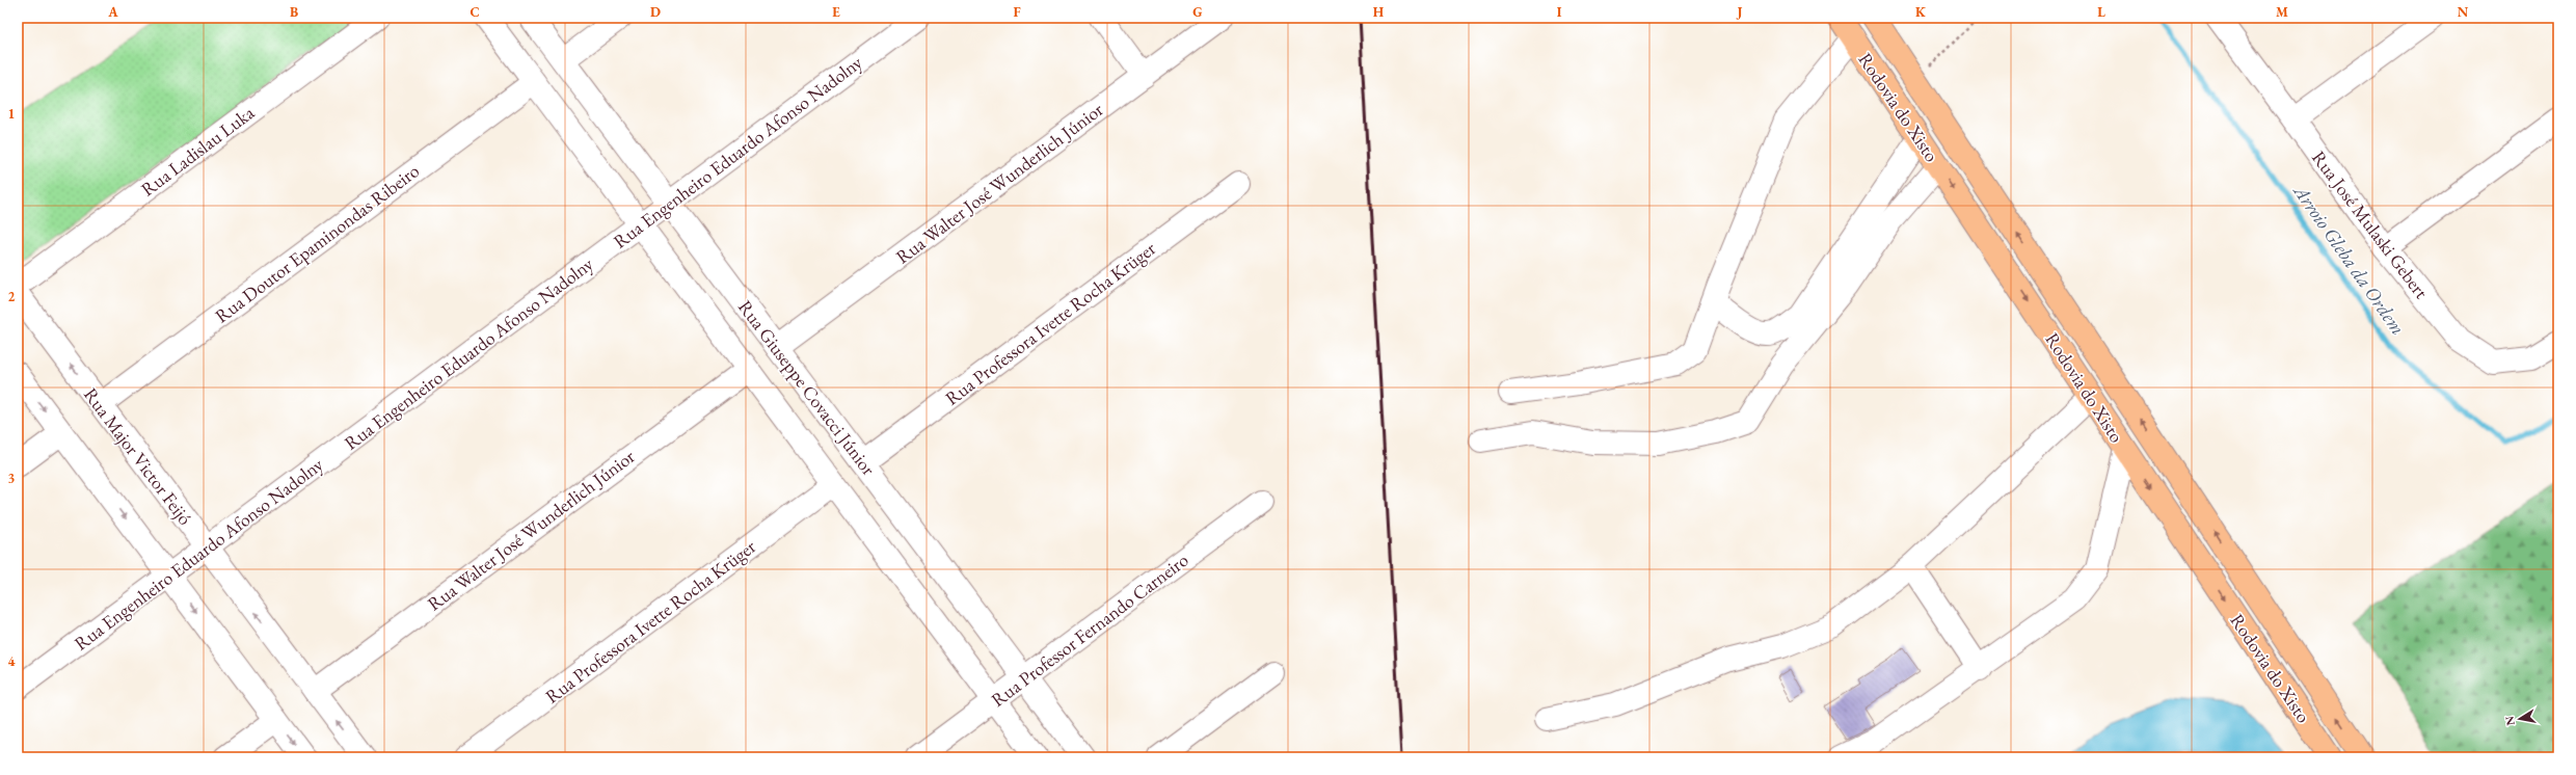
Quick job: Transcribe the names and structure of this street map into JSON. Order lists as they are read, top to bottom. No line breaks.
{"streets":{"highway":["Rodovia do Xisto"],"street":["Rua Ladislau Luka","Rua Engenheiro Eduardo Afonso Nadolny","Rua Walter José Wunderlich Júnior","Rua José Mulaski Gebert","Rua Doutor Epaminondas Ribeiro","Rua Professora Ivette Rocha Krüger","Rua Giuseppe Covacci Júnior","Rua Major Victor Feijó","Rua Professor Fernando Carneiro"]},"crossings":[["Rua Engenheiro Eduardo Afonso Nadolny","Rua Giuseppe Covacci Júnior"],["Rua Engenheiro Eduardo Afonso Nadolny","Rua Major Victor Feijó"],["Rua Walter José Wunderlich Júnior","Rua Giuseppe Covacci Júnior"],["Rua Walter José Wunderlich Júnior","Rua Major Victor Feijó"],["Rua Doutor Epaminondas Ribeiro","Rua Giuseppe Covacci Júnior"],["Rua Doutor Epaminondas Ribeiro","Rua Major Victor Feijó"],["Rua Professora Ivette Rocha Krüger","Rua Giuseppe Covacci Júnior"],["Rua Giuseppe Covacci Júnior","Rua Professor Fernando Carneiro"]],"water":["Arroio Gleba da Ordem"],"north":"left","grid":{"columns":["A","B","C","D","E","F","G","H","I","J","K","L","M","N"],"rows":["1","2","3","4"]}}
